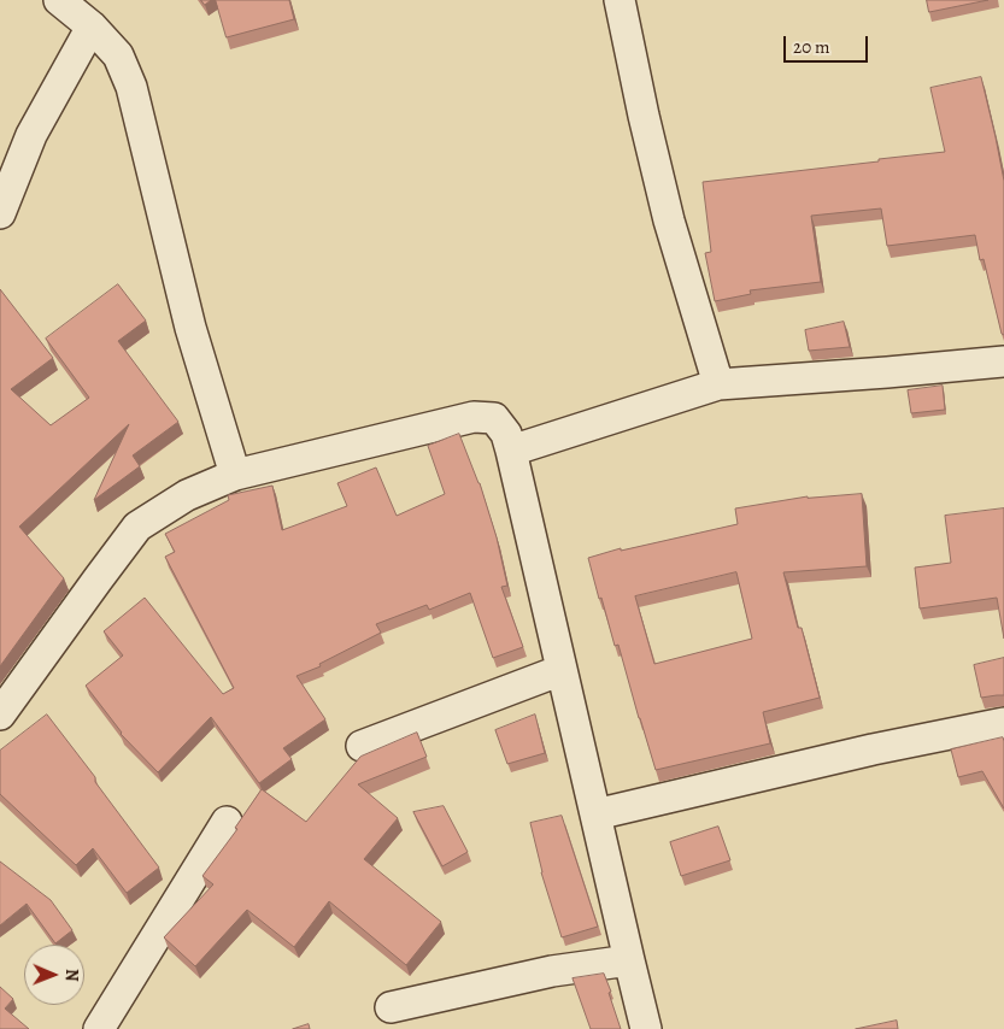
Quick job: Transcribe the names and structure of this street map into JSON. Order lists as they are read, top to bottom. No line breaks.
{"scale_bar":"20 m","north":"right"}
